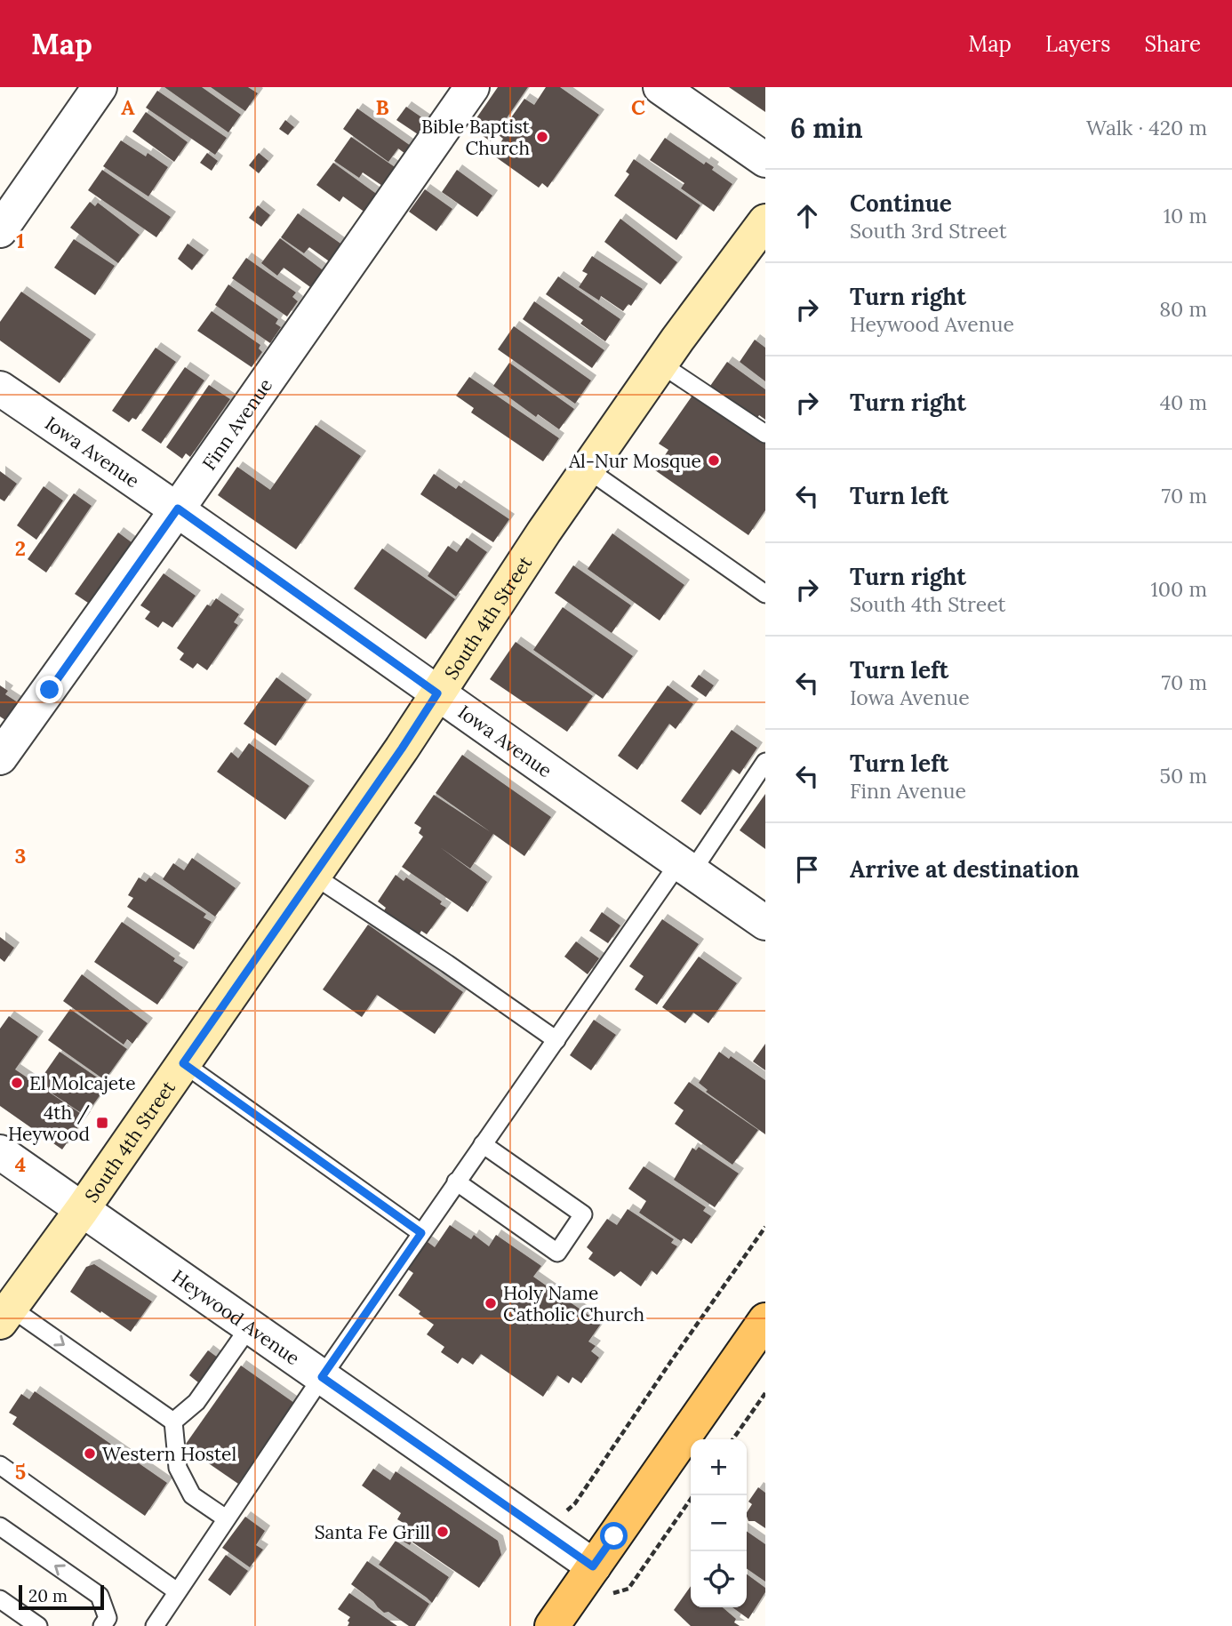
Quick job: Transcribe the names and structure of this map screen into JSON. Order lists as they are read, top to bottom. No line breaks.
{"streets":{"main road":["South 4th Street"],"street":["Finn Avenue","Iowa Avenue","Heywood Avenue"]},"crossings":[["Finn Avenue","Iowa Avenue"],["Iowa Avenue","South 4th Street"],["South 4th Street","Heywood Avenue"]],"places":{"other":["Bible Baptist Church","Al-Nur Mosque","El Molcajete","Holy Name Catholic Church","Western Hostel","Santa Fe Grill"],"transit":["4th / Heywood"]},"scale_bar":"20 m","page":{"header":"Map","nav":["Map","Layers","Share"],"heading":["6 min","Walk · 420 m"],"list":[["Continue","South 3rd Street","10 m"],["Turn right","Heywood Avenue","80 m"],["Turn right","40 m"],["Turn left","70 m"],["Turn right","South 4th Street","100 m"],["Turn left","Iowa Avenue","70 m"],["Turn left","Finn Avenue","50 m"],"Arrive at destination"],"map_buttons":["+","−"],"scale":"20 m"},"grid":{"columns":["A","B","C"],"rows":["1","2","3","4","5"]}}
